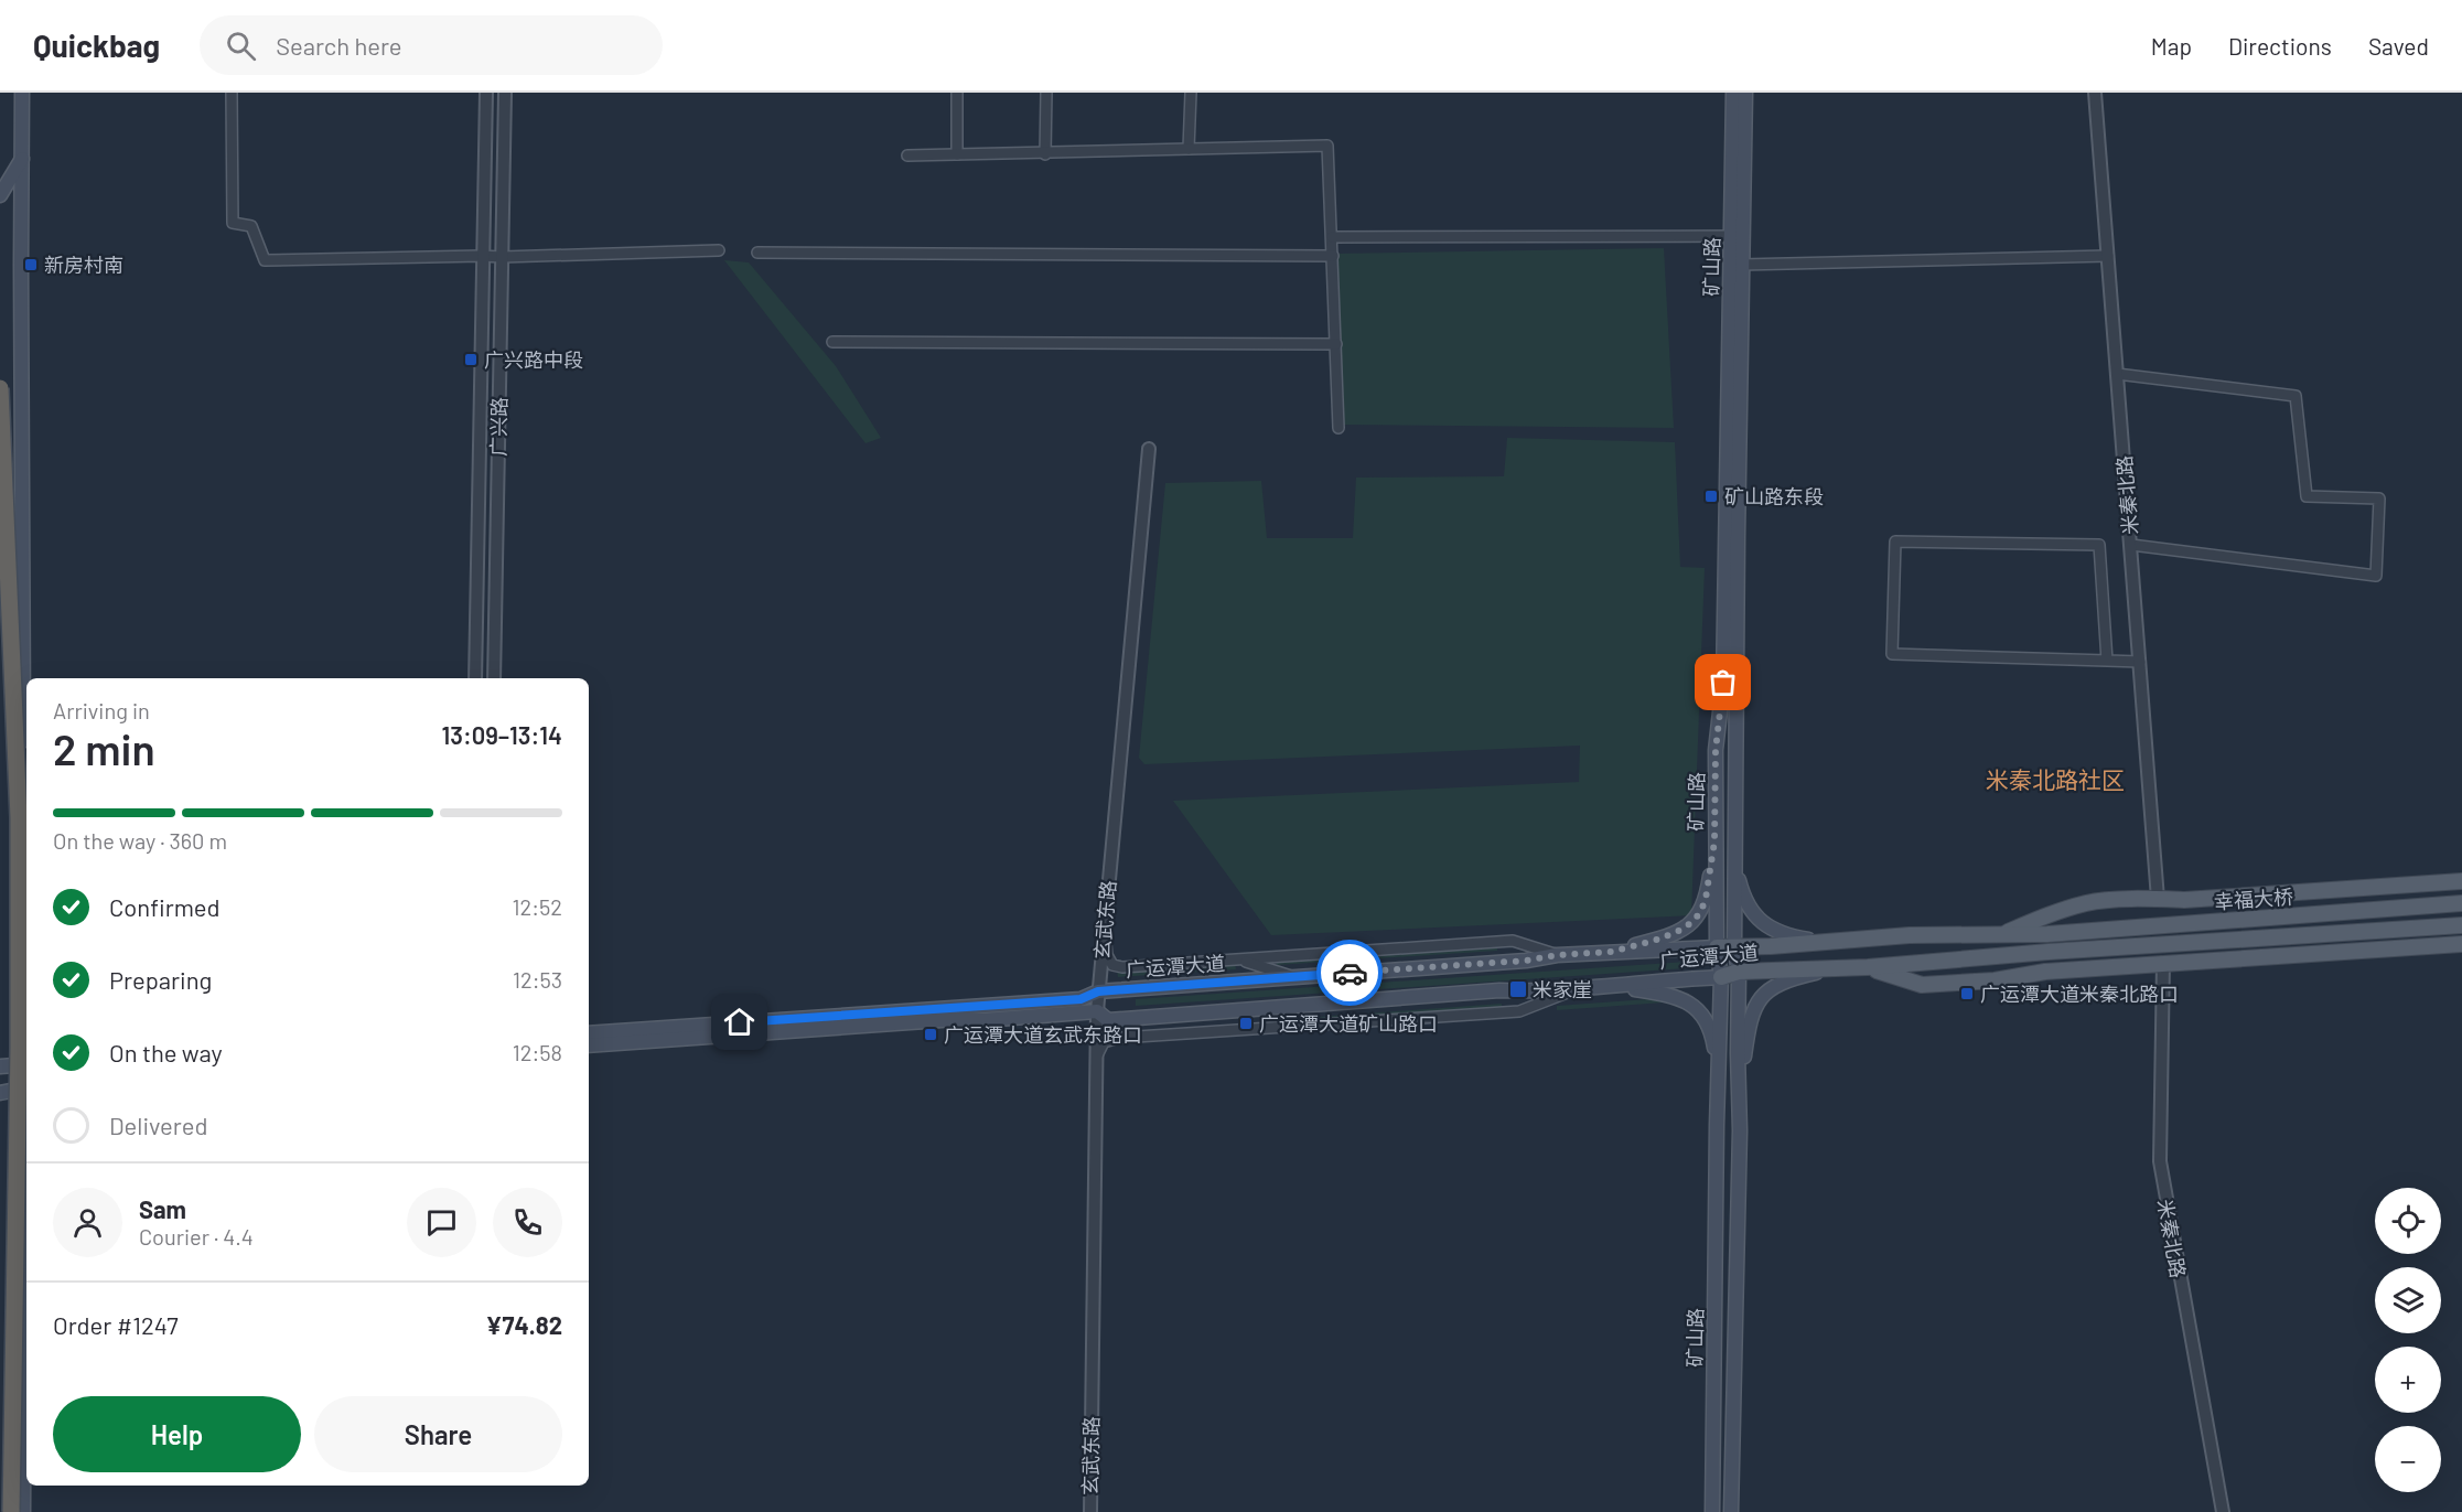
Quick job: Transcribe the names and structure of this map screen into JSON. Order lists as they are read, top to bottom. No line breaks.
{"streets":{"main road":["矿山路","幸福大桥","广运潭大道"],"street":["广兴路","米秦北路","玄武东路"]},"crossings":[["矿山路","广运潭大道"],["幸福大桥","广运潭大道"],["玄武东路","广运潭大道"]],"districts":["米秦北路社区"],"places":{"transit":["新房村南","广兴路中段","矿山路东段","米家崖","广运潭大道米秦北路口","广运潭大道矿山路口","广运潭大道玄武东路口"]},"page":{"header":"Quickbag","search":"Search here","nav":["Map","Directions","Saved"],"heading":["2 min","Arriving in","13:09–13:14"],"panel":["Sam","Courier · 4.4","Order #1247","¥74.82"],"bar":"On the way · 360 m","list":[["Confirmed","12:52"],["Preparing","12:53"],["On the way","12:58"],"Delivered"],"map_buttons":["+","−"],"buttons":["Help","Share"]}}
